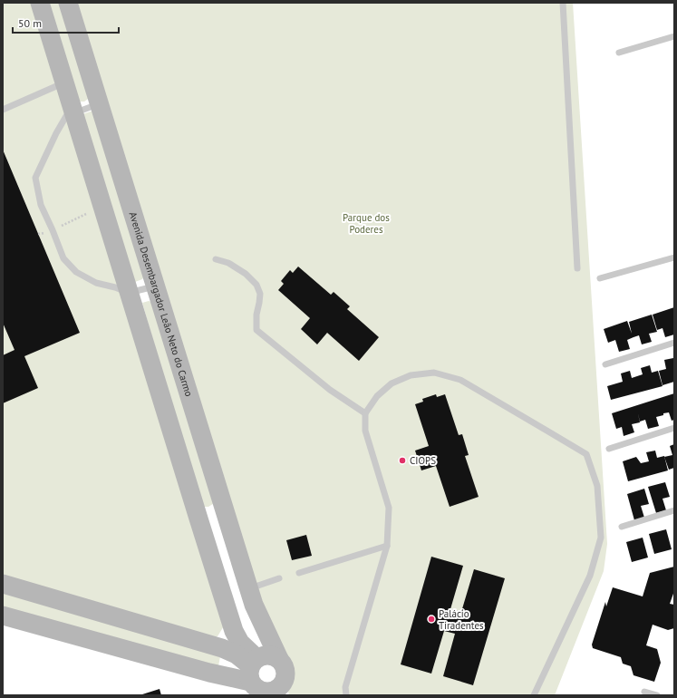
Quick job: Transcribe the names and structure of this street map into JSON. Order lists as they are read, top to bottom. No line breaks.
{"streets":{"main road":["Avenida Desembargador Leão Neto do Carmo"]},"parks":["Parque dos Poderes"],"places":["CIOPS","Palácio Tiradentes"],"scale_bar":"50 m"}
